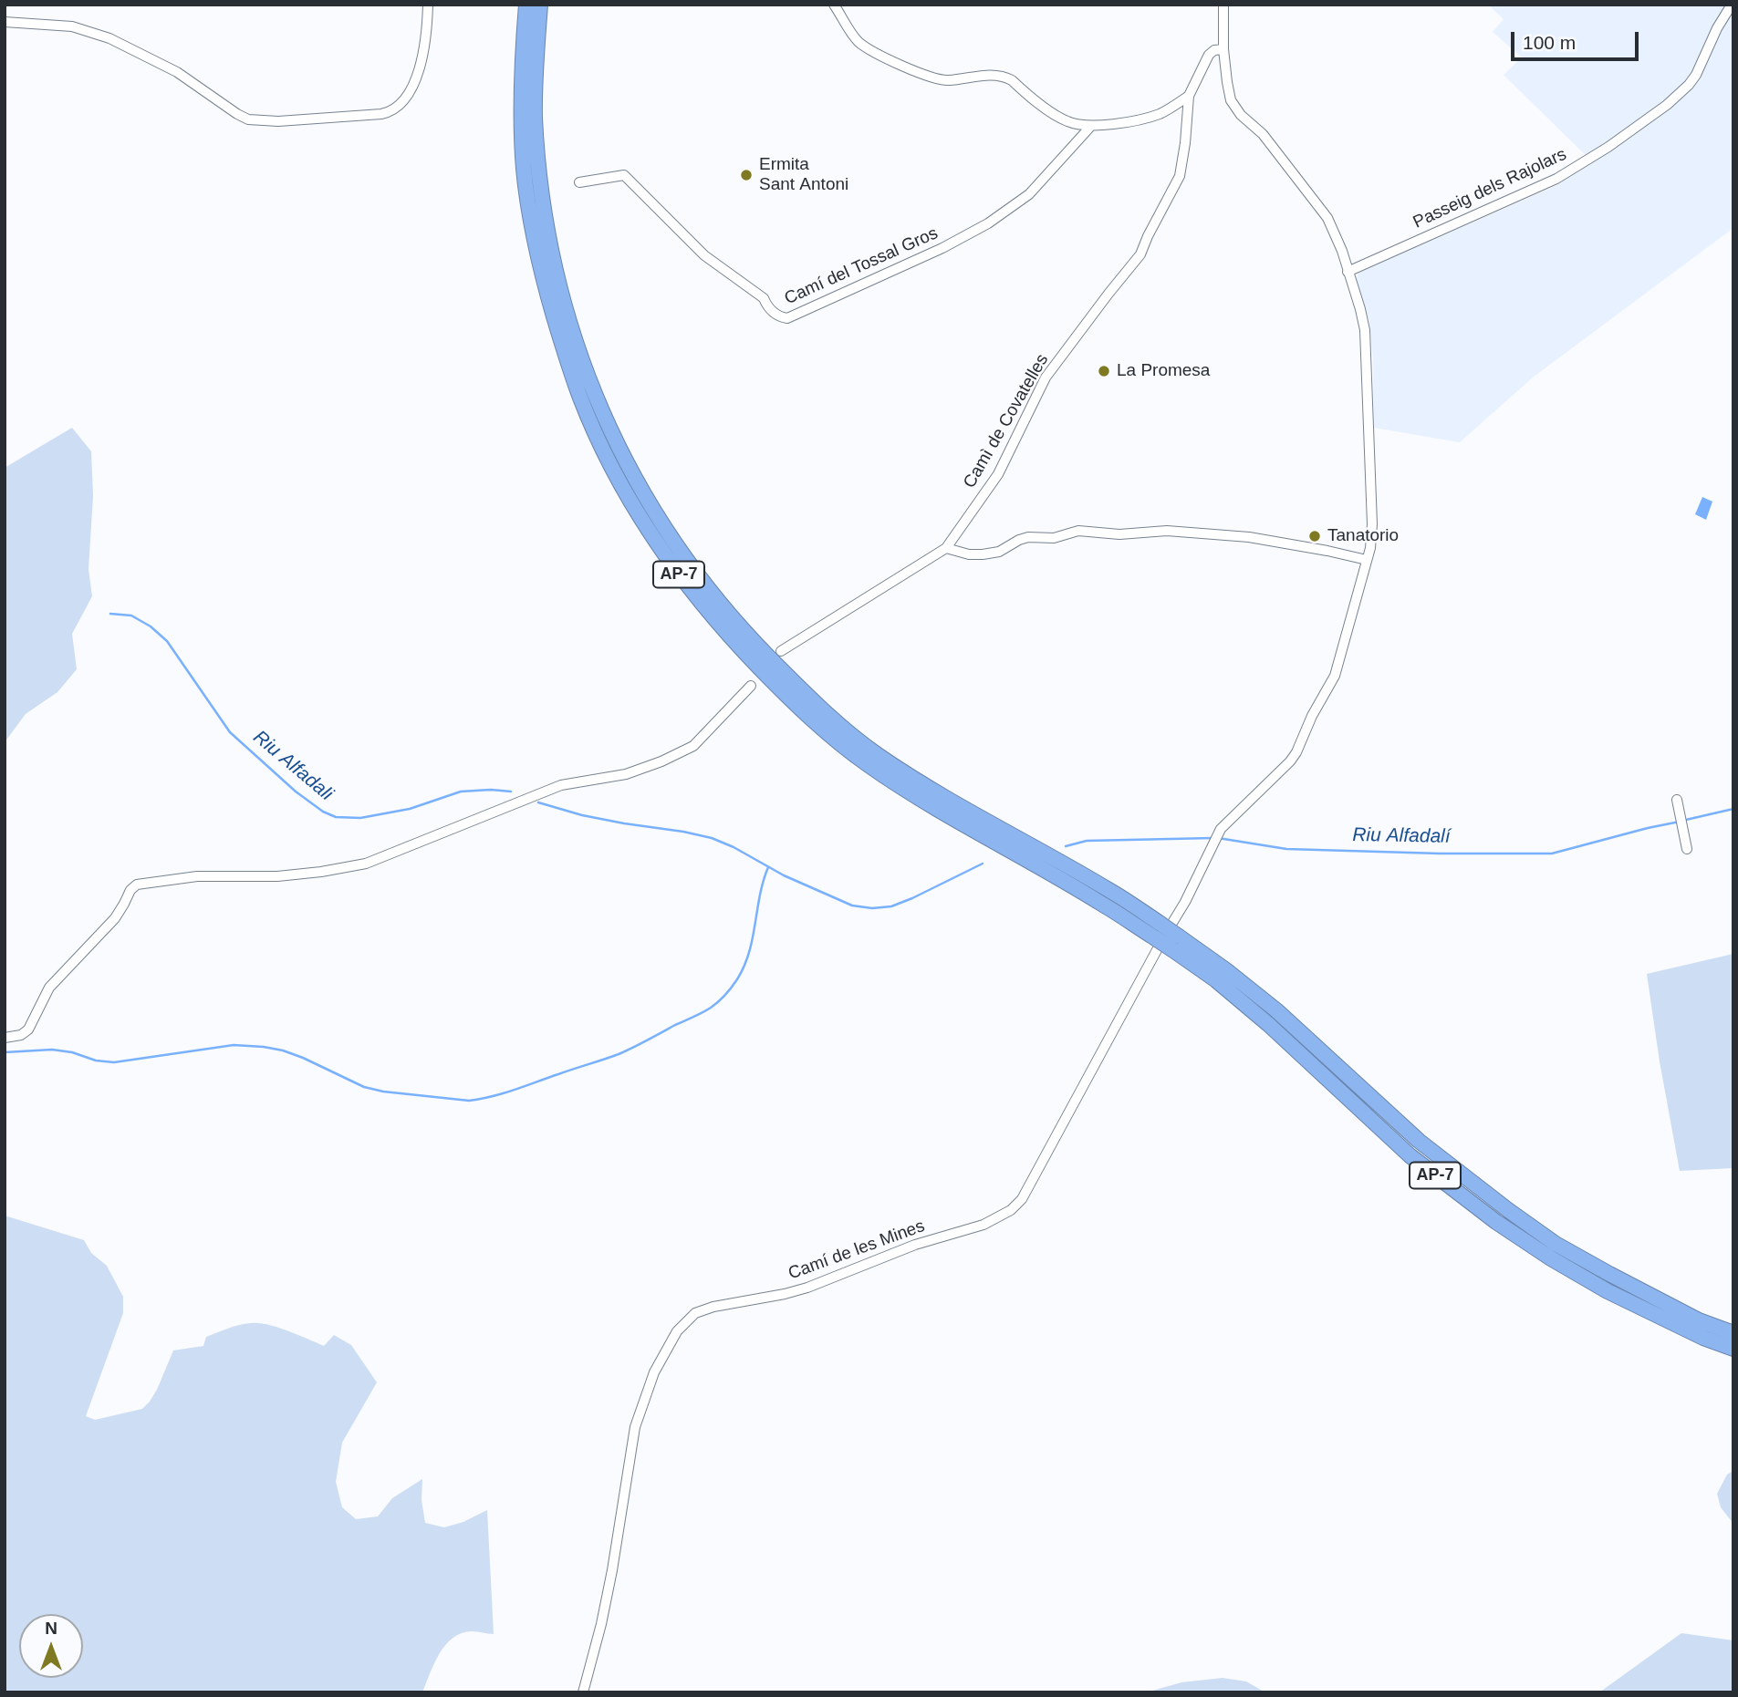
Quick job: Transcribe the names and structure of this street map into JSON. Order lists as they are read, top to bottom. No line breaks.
{"streets":{"highway":["AP-7"],"street":["Passeig dels Rajolars","Camí del Tossal Gros","Camì de Covatelles","Camí de les Mines"]},"crossings":[["AP-7","Camí de les Mines"]],"water":["Riu Alfadali","Riu Alfadalí"],"places":["Ermita Sant Antoni","La Promesa","Tanatorio"],"scale_bar":"100 m","north":"top"}
